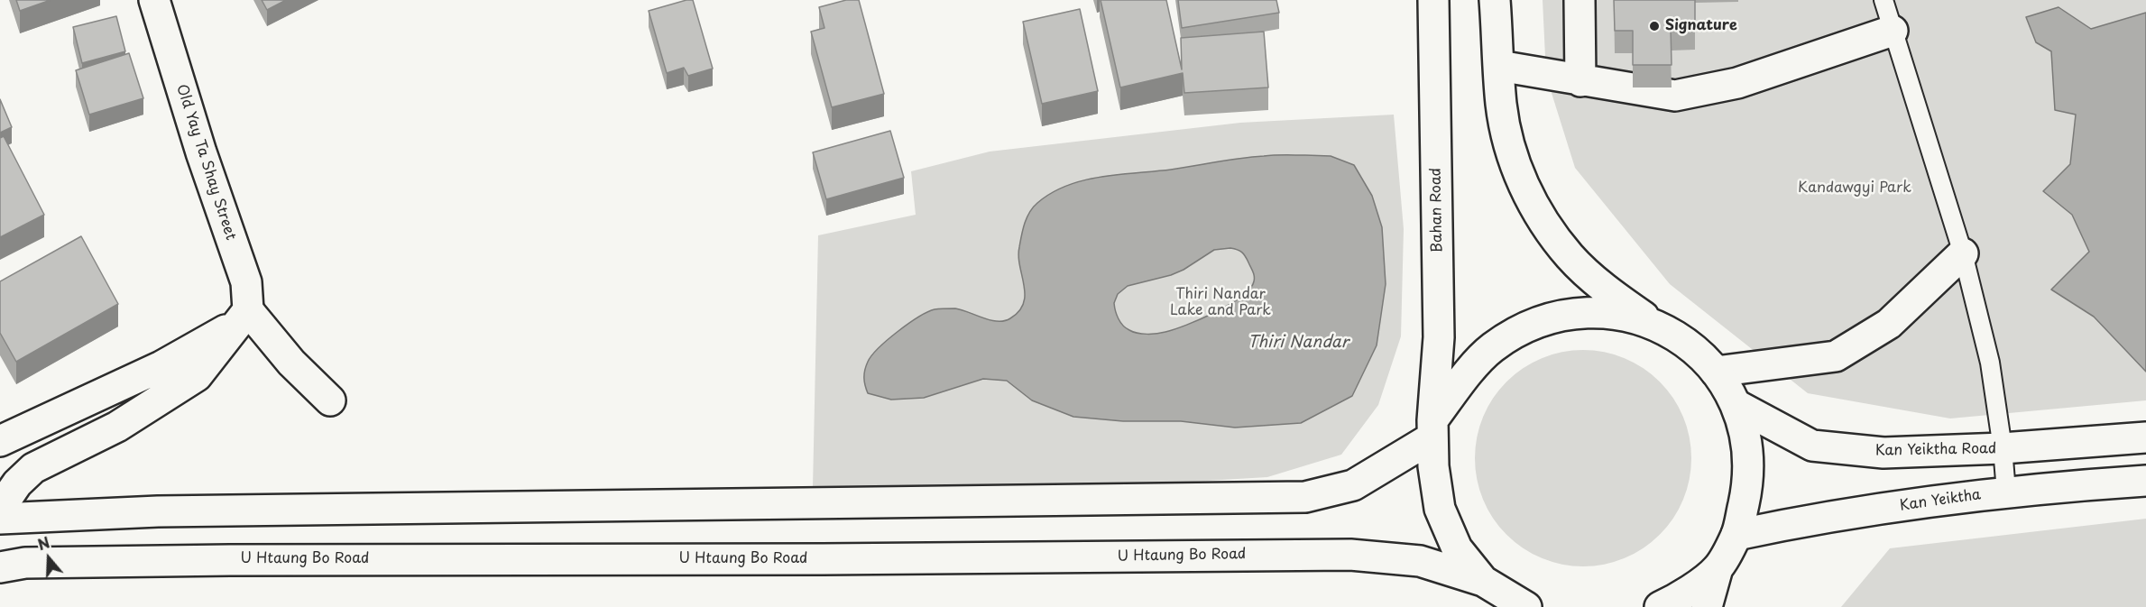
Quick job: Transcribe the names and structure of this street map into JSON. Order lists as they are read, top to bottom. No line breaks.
{"streets":{"main road":["Old Yay Ta Shay Street","Bahan Road","Kan Yeiktha Road","Kan Yeiktha","U Htaung Bo Road"]},"crossings":[["Bahan Road","U Htaung Bo Road"]],"water":["Thiri Nandar"],"parks":["Kandawgyi Park","Thiri Nandar Lake and Park"],"places":["Signature"],"north":"top"}
